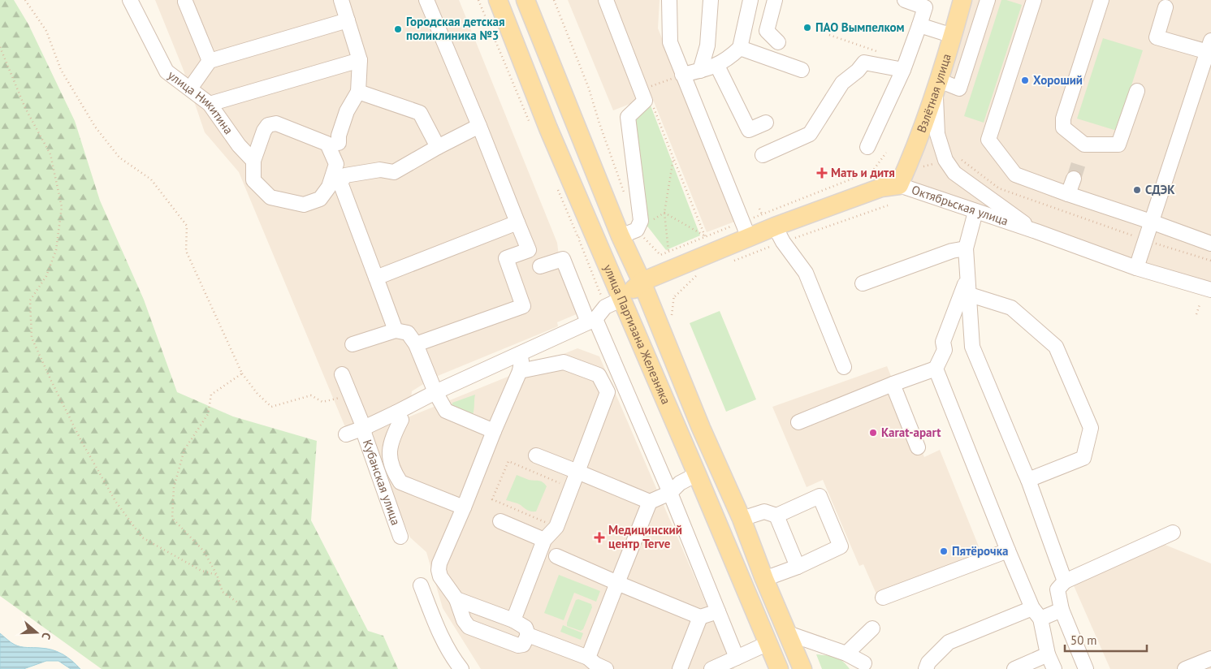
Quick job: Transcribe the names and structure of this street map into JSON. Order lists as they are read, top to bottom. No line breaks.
{"streets":{"main road":["Взлётная улица","Октябрьская улица","улица Партизана Железняка"],"street":["улица Никитина","Кубанская улица"]},"crossings":[["Взлётная улица","Октябрьская улица"],["Октябрьская улица","улица Партизана Железняка"]],"places":{"other":["ПАО Вымпелком","Городская детская поликлиника №3","Хороший","СДЭК","Karat-apart","Пятёрочка"],"health":["Мать и дитя","Медицинский центр Terve"]},"scale_bar":"50 m","north":"right"}
